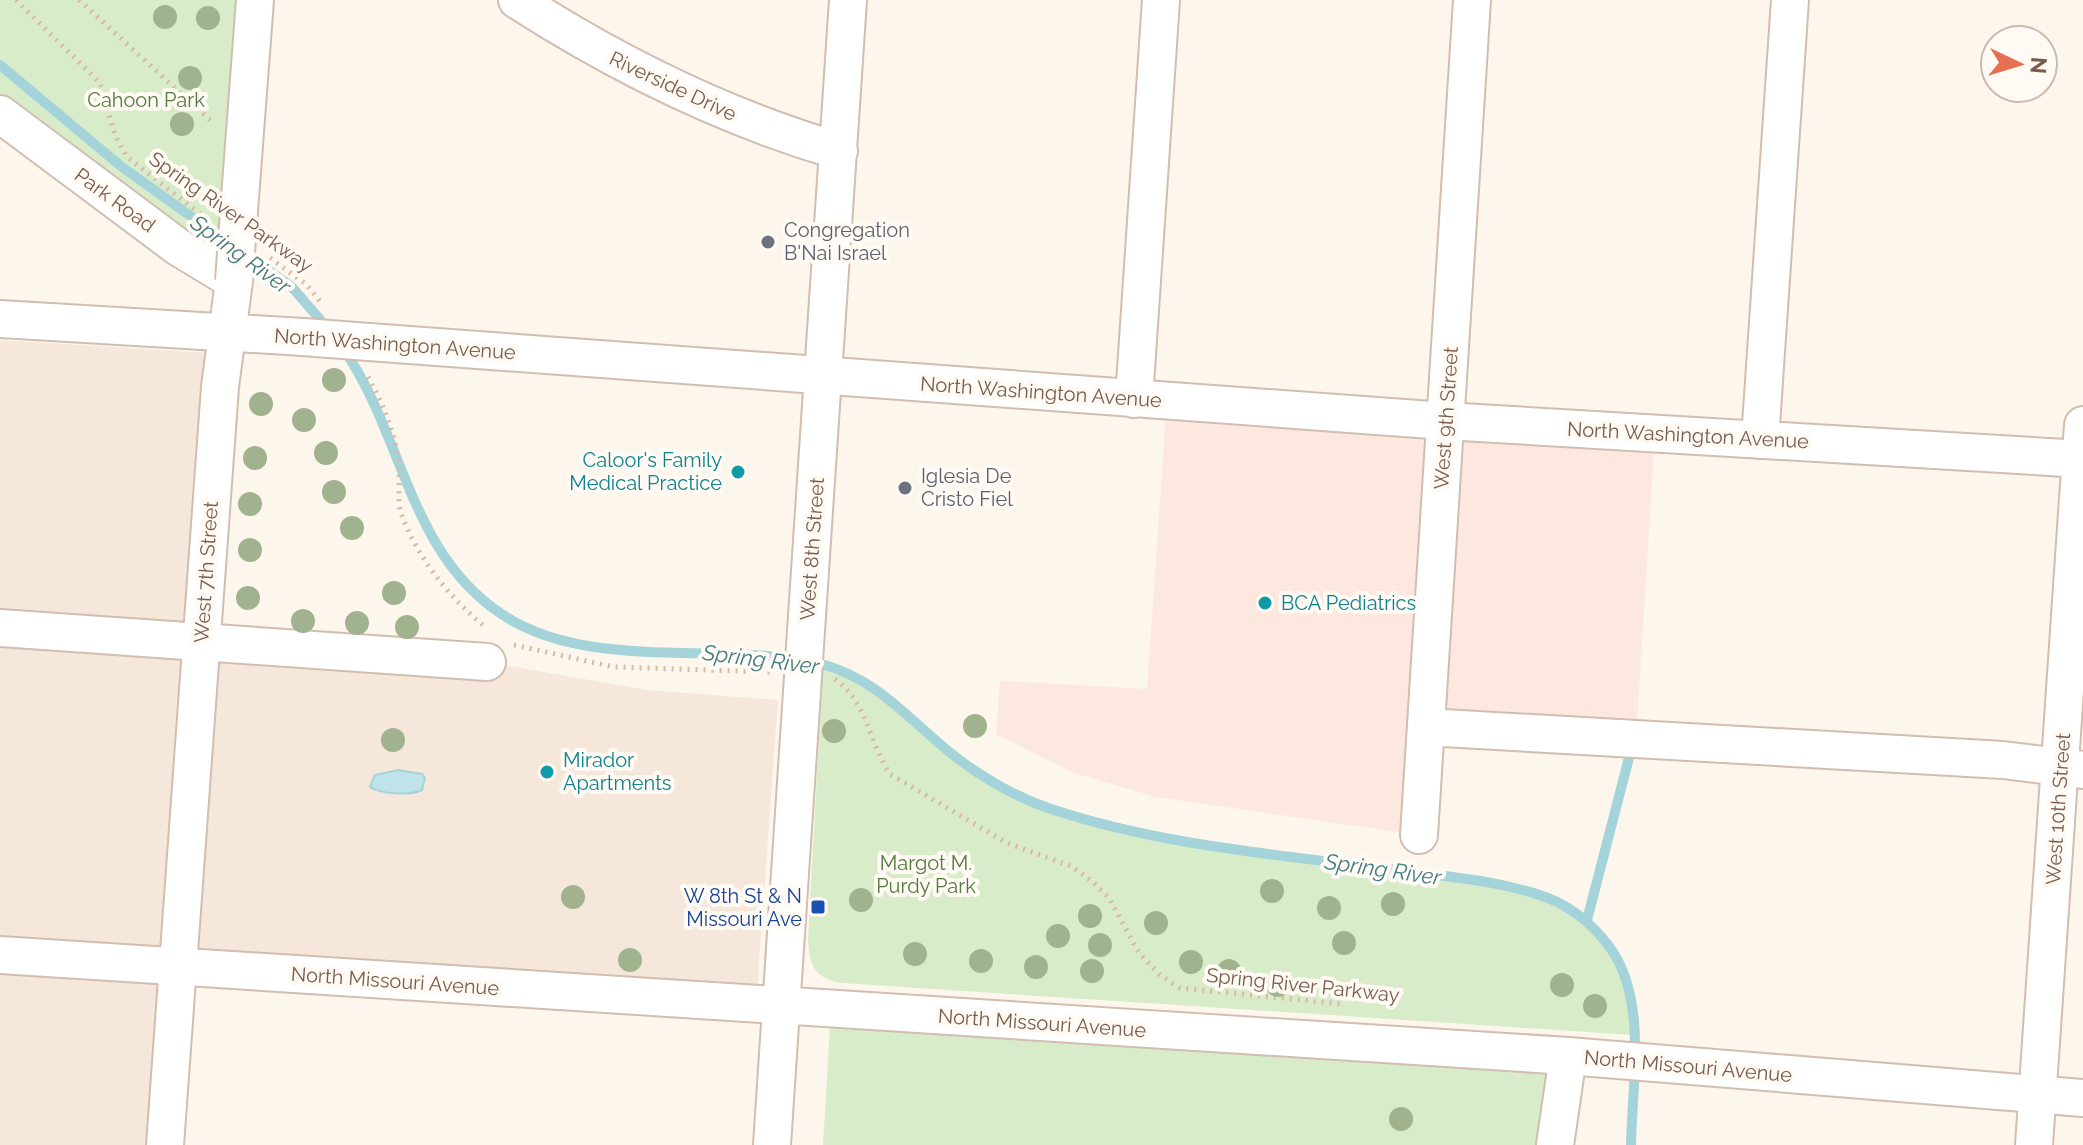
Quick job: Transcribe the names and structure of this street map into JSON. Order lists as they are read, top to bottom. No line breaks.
{"streets":{"street":["Riverside Drive","Park Road","North Washington Avenue","West 9th Street","West 8th Street","West 7th Street","West 10th Street","North Missouri Avenue"],"path":["Spring River Parkway"]},"crossings":[["Riverside Drive","West 8th Street"],["Park Road","West 7th Street"],["Spring River Parkway","West 8th Street"],["Spring River Parkway","West 7th Street"],["North Washington Avenue","West 9th Street"],["North Washington Avenue","West 8th Street"],["North Washington Avenue","West 7th Street"],["North Washington Avenue","West 10th Street"],["West 8th Street","North Missouri Avenue"],["West 7th Street","North Missouri Avenue"],["West 10th Street","North Missouri Avenue"]],"water":["Spring River"],"parks":["Cahoon Park","Margot M. Purdy Park"],"places":{"other":["Congregation B'Nai Israel","Caloor's Family Medical Practice","Iglesia De Cristo Fiel","BCA Pediatrics","Mirador Apartments"],"transit":["W 8th St & N Missouri Ave"]},"north":"right"}
